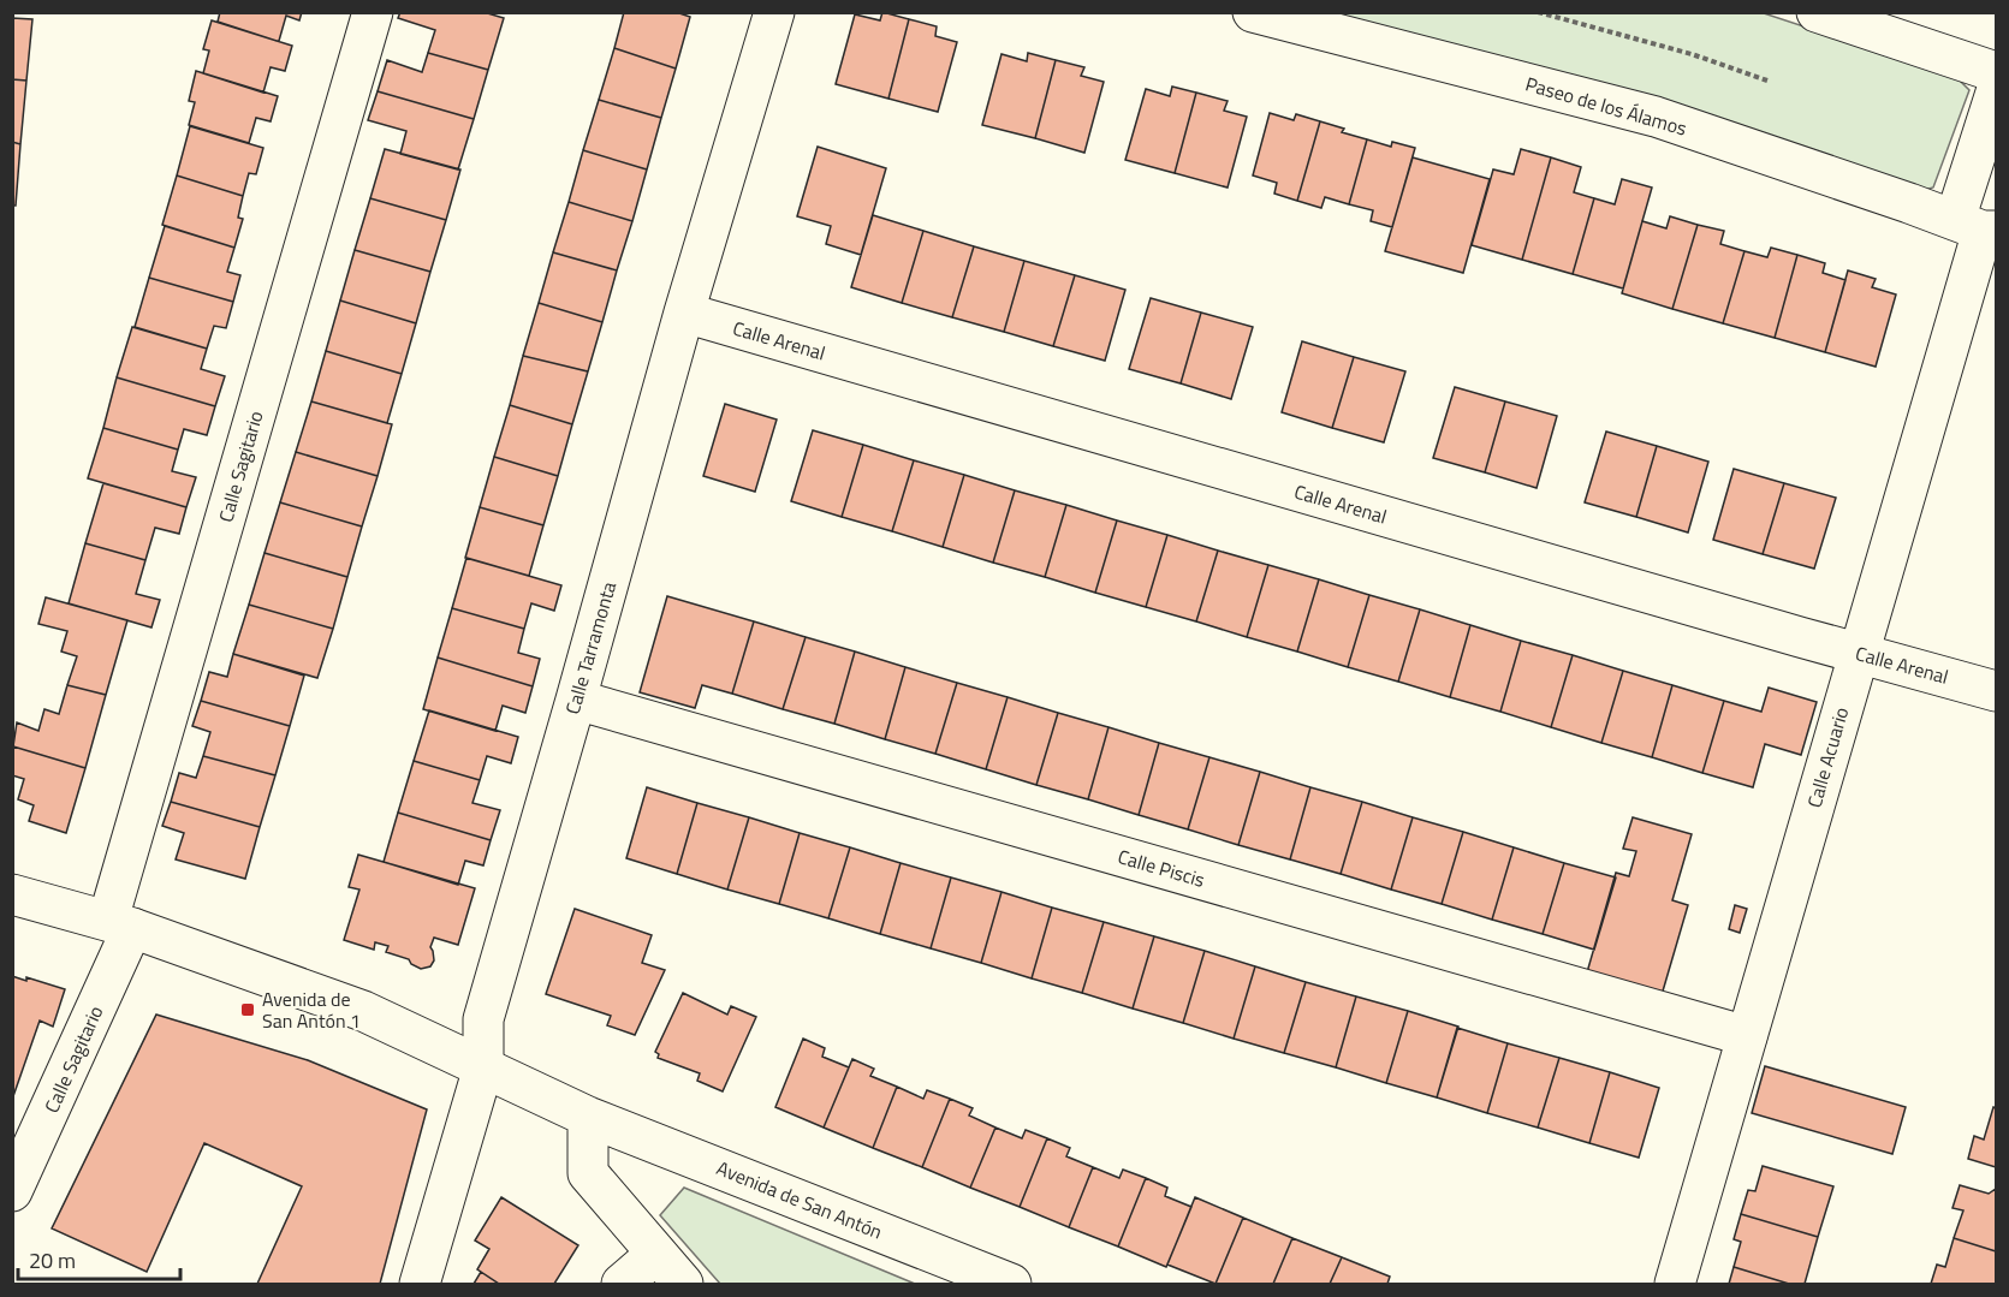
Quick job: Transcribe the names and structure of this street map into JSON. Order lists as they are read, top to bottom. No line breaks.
{"streets":{"street":["Paseo de los Álamos","Calle Arenal","Calle Sagitario","Calle Tarramonta","Calle Acuario","Calle Piscis","Avenida de San Antón"]},"crossings":[["Paseo de los Álamos","Calle Acuario"],["Calle Arenal","Calle Tarramonta"],["Calle Arenal","Calle Acuario"],["Calle Sagitario","Avenida de San Antón"],["Calle Tarramonta","Calle Piscis"],["Calle Tarramonta","Avenida de San Antón"],["Calle Acuario","Calle Piscis"]],"places":{"transit":["Avenida de San Antón 1"]},"scale_bar":"20 m"}
